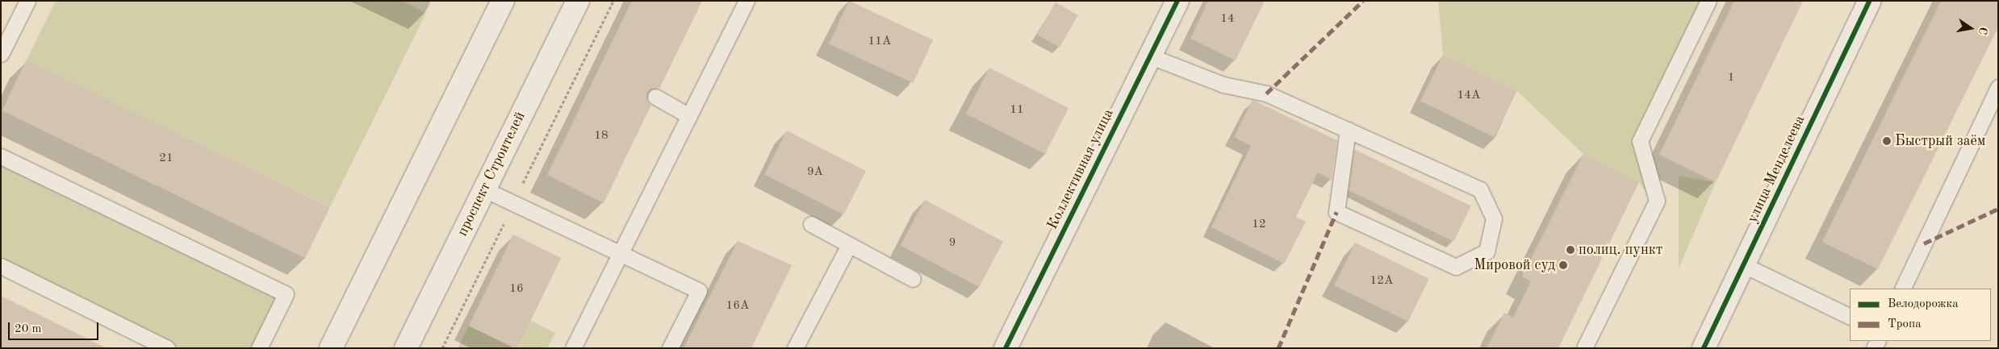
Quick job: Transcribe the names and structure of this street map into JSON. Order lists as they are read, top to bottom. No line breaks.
{"streets":{"street":["Коллективная улица","улица Менделеева","проспект Строителей"]},"places":["Быстрый заём","полиц. пункт","Мировой суд"],"house_numbers":["14","11А","1","14А","11","18","21","9А","12","9","12А","16","16А"],"legend":["Велодорожка","Тропа"],"scale_bar":"20 m","north":"right"}
